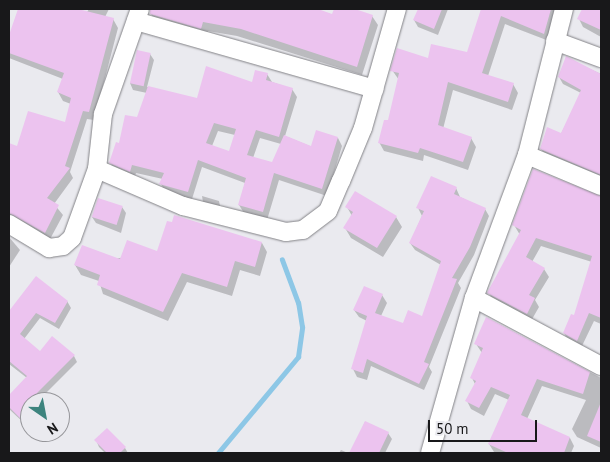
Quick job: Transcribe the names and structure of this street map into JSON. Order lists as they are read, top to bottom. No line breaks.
{"scale_bar":"50 m","north":"bottom right"}
